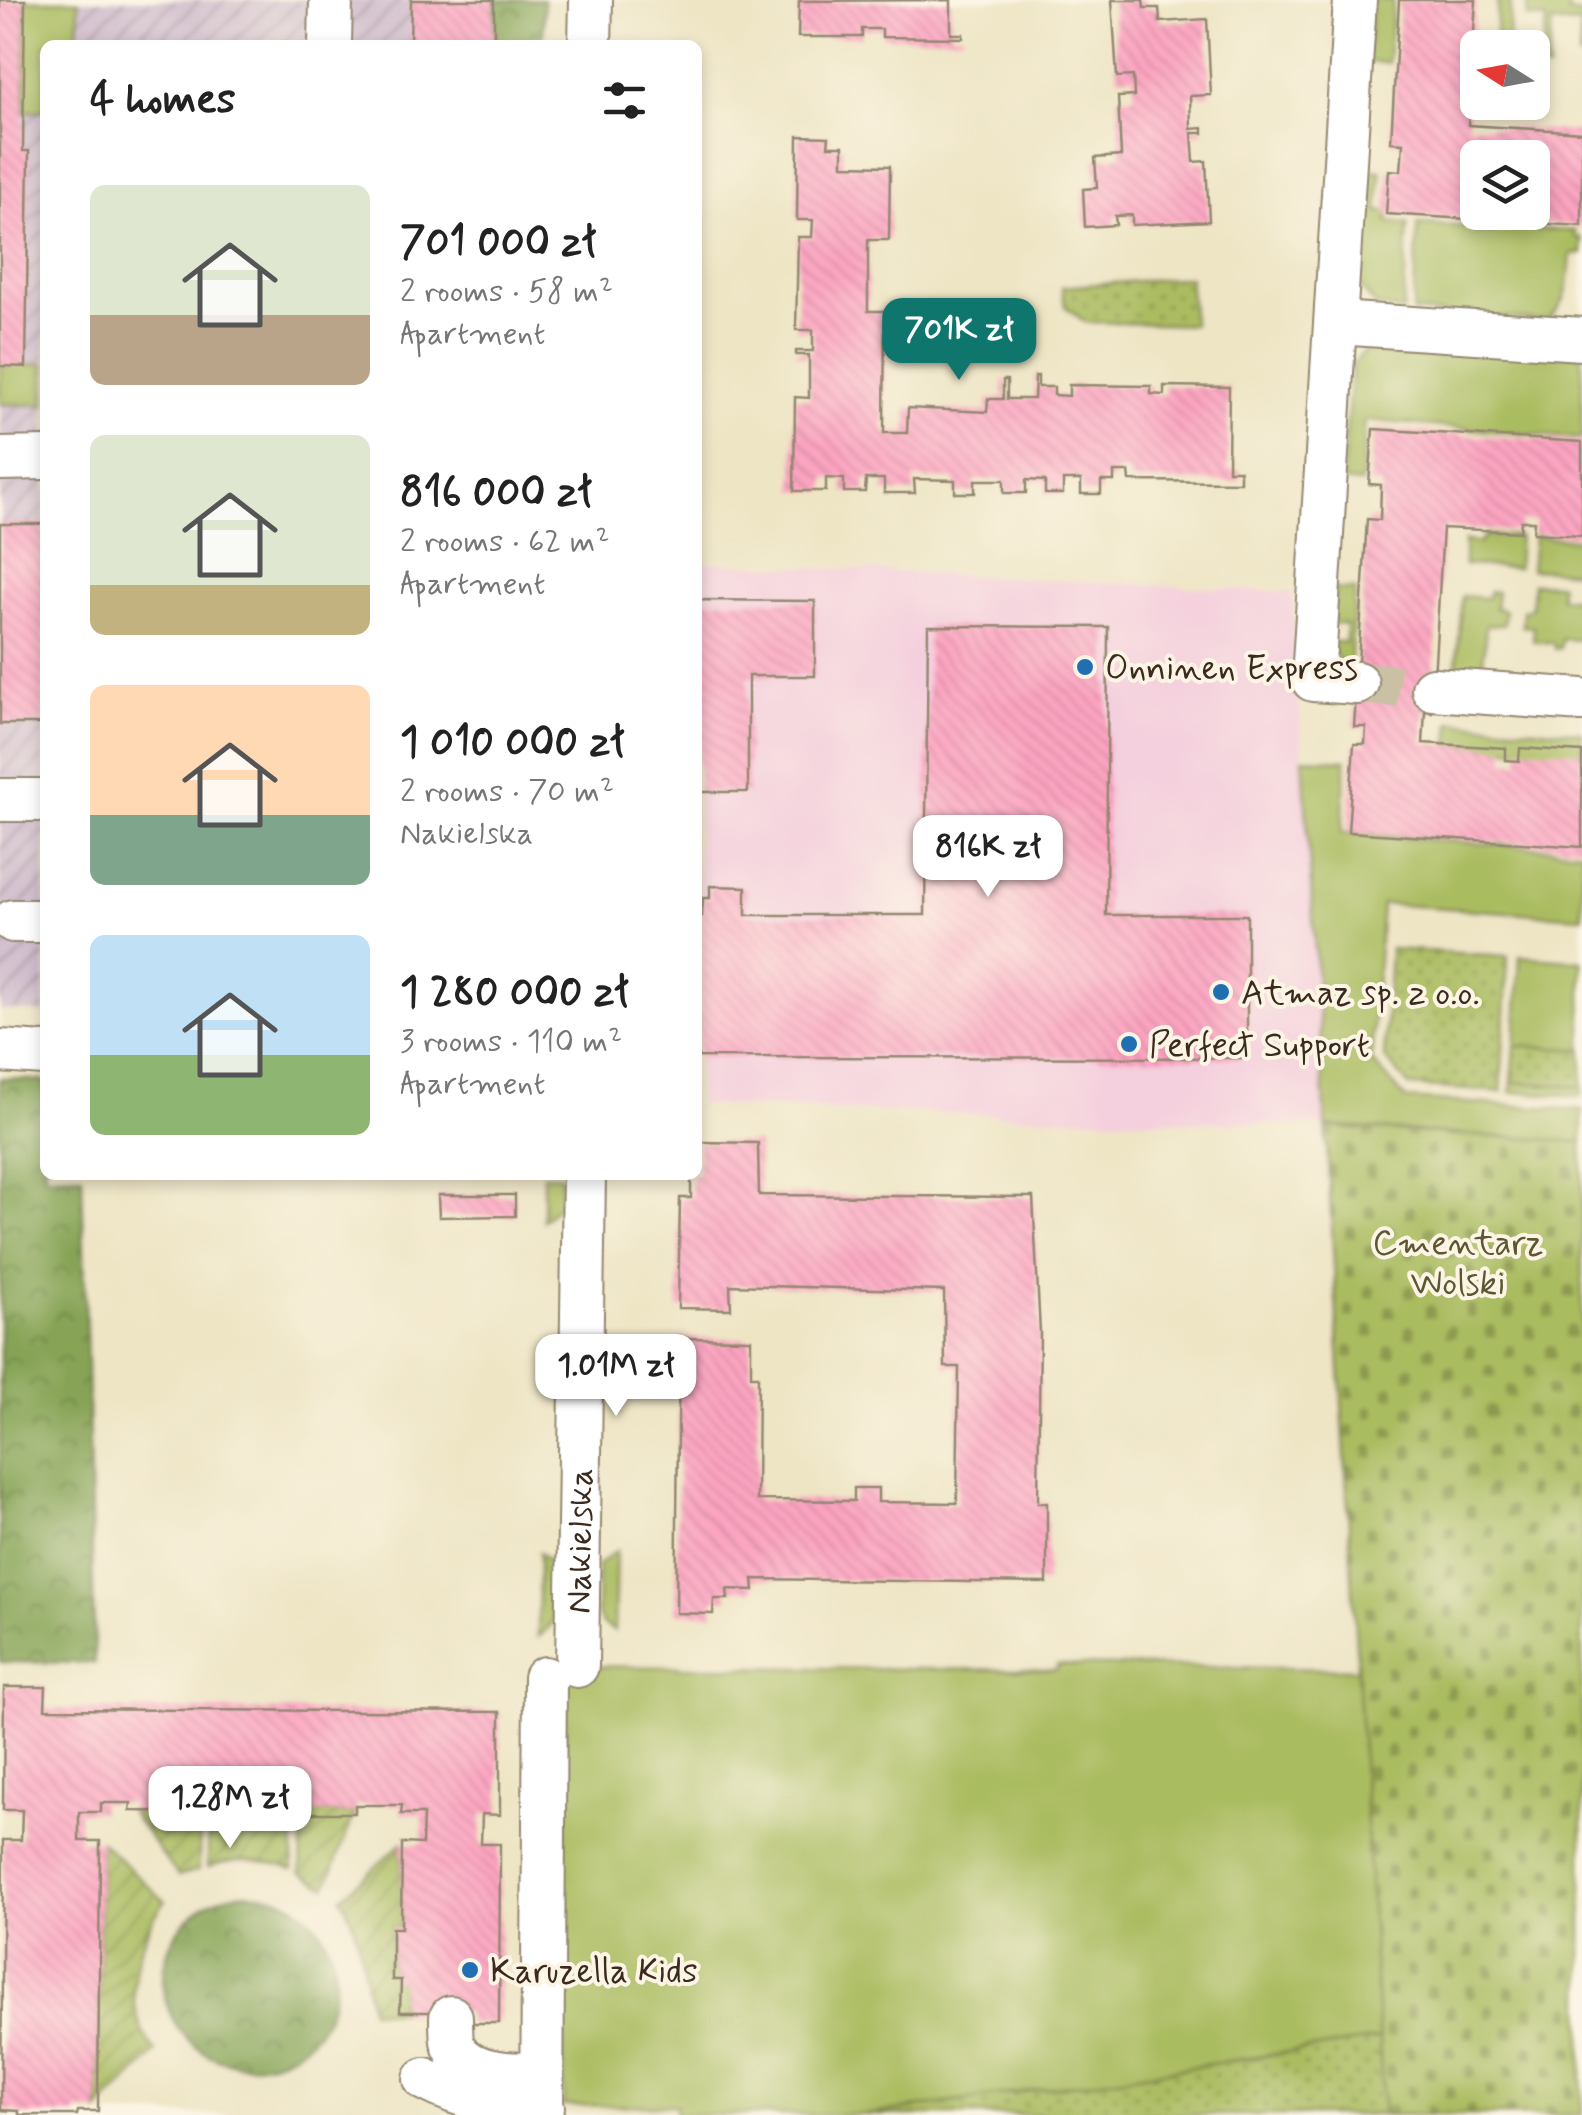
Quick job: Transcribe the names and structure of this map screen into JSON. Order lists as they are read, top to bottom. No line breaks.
{"streets":{"street":["Nakielska"]},"parks":["Cmentarz Wolski"],"places":["Onninen Express","Atmaz sp. z o.o.","Perfect Support","Karuzella Kids"],"north":"left","page":{"heading":"4 homes","list":[{"name":"701 000 zł","note":"2 rooms · 58 m² · Apartment"},{"name":"816 000 zł","note":"2 rooms · 62 m² · Apartment"},{"name":"1 010 000 zł","note":"2 rooms · 70 m² · Nakielska"},{"name":"1 280 000 zł","note":"3 rooms · 110 m² · Apartment"}],"price":["701K zł","816K zł","1.01M zł","1.28M zł"]}}
